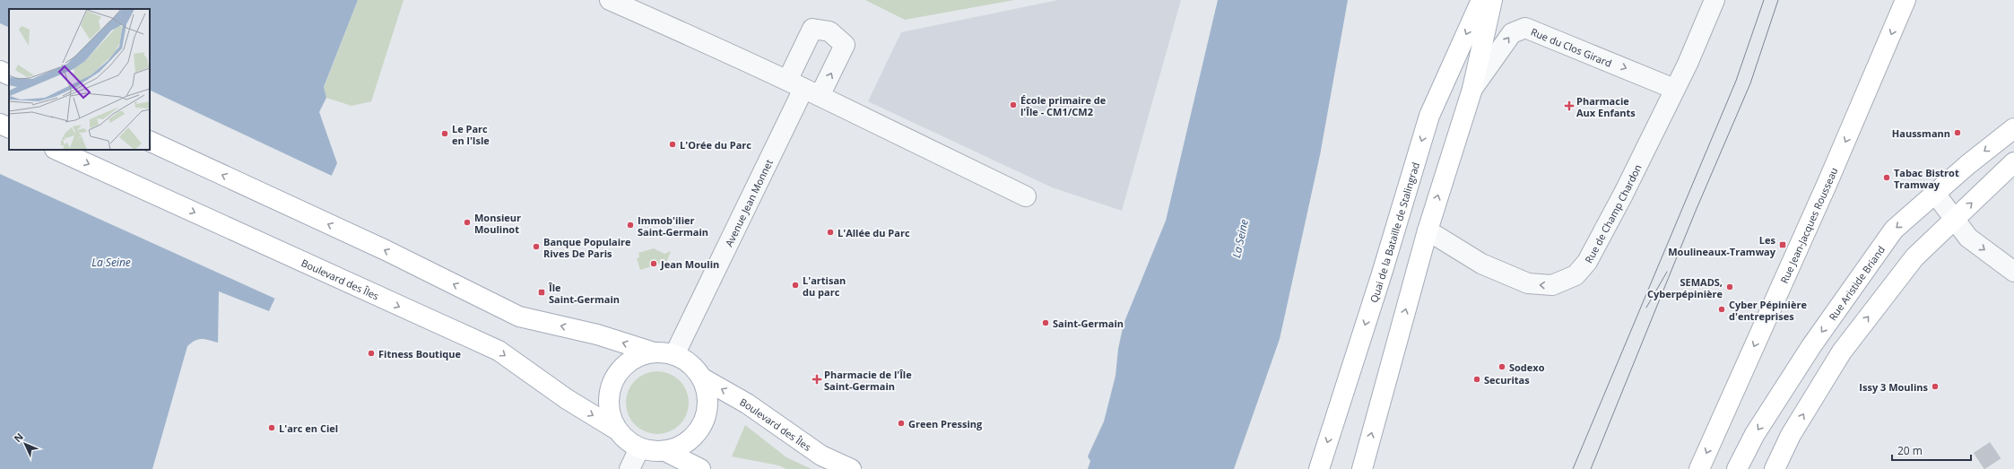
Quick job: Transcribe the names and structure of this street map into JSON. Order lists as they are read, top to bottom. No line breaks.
{"streets":{"main road":["Rue Jean-Jacques Rousseau","Quai de la Bataille de Stalingrad","Boulevard des Îles","Rue Aristide Briand"],"street":["Rue du Clos Girard","Avenue Jean Monnet","Rue de Champ Chardon"]},"crossings":[["Rue du Clos Girard","Rue de Champ Chardon"],["Avenue Jean Monnet","Boulevard des Îles"]],"one_way":["Rue du Clos Girard"],"water":["La Seine"],"places":{"other":["École primaire de l'Île - CM1/CM2","Haussmann","Le Parc en l'Isle","L'Orée du Parc","Tabac Bistrot Tramway","Monsieur Moulinot","Immob'ilier Saint-Germain","L'Allée du Parc","Banque Populaire Rives De Paris","Jean Moulin","L'artisan du parc","SEMADS, Cyberpépinière","Cyber Pépinière d'entreprises","Saint-Germain","Fitness Boutique","Sodexo","Securitas","Issy 3 Moulins","Green Pressing","L'arc en Ciel"],"health":["Pharmacie Aux Enfants","Pharmacie de l'Île Saint-Germain"],"transit":["Les Moulineaux-Tramway","Île Saint-Germain"]},"scale_bar":"20 m","north":"top left"}
